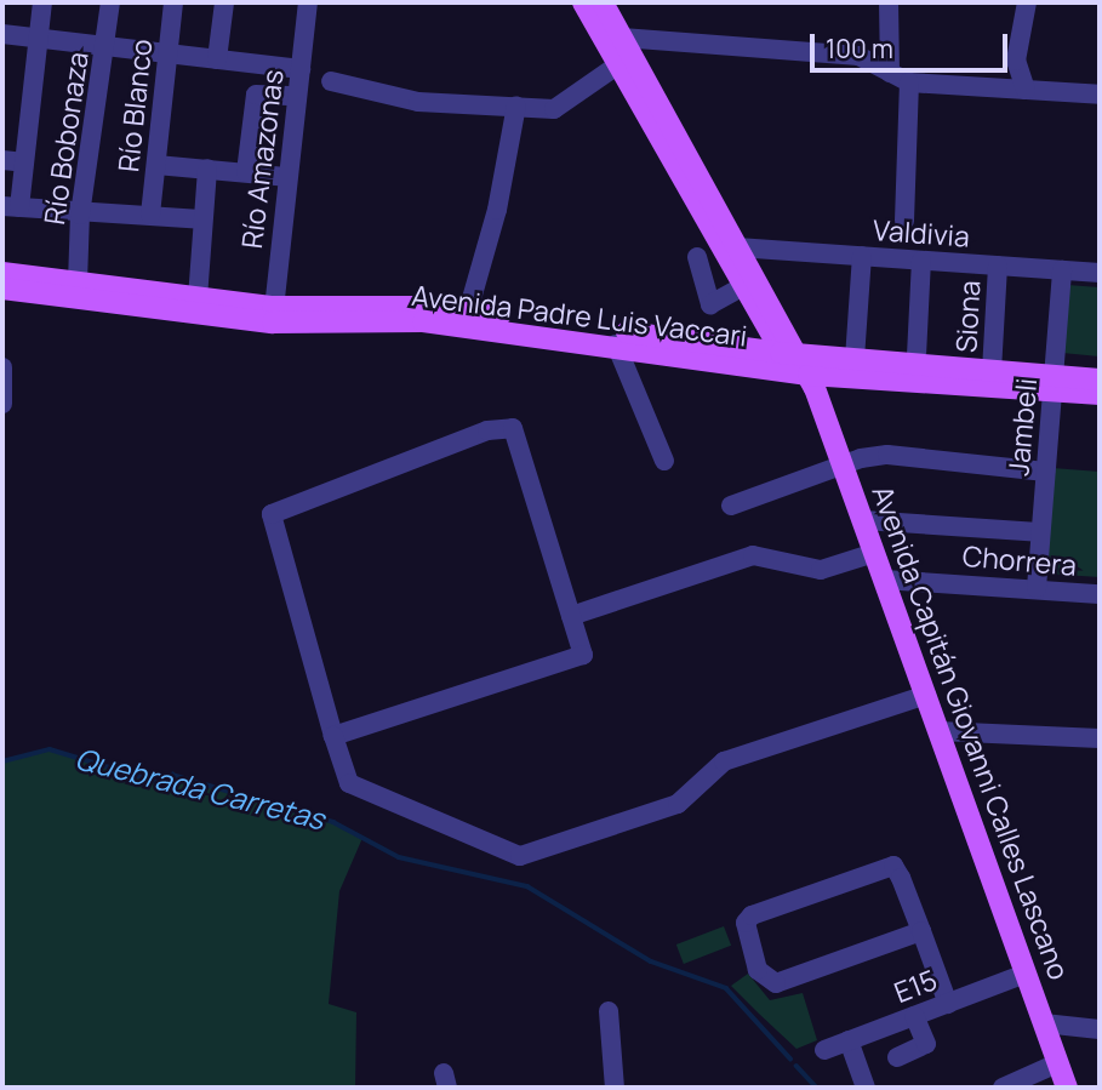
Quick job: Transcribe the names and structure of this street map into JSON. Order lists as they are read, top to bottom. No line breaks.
{"streets":{"main road":["Avenida Padre Luis Vaccari","Avenida Capitán Giovanni Calles Lascano"],"street":["Río Blanco","Río Bobonaza","Río Amazonas","Valdivia","Siona","Jambeli","Chorrera","E15"]},"crossings":[["Río Bobonaza","Avenida Padre Luis Vaccari"],["Río Amazonas","Avenida Padre Luis Vaccari"],["Valdivia","Siona"],["Valdivia","Jambeli"],["Valdivia","Avenida Capitán Giovanni Calles Lascano"],["Avenida Padre Luis Vaccari","Siona"],["Avenida Padre Luis Vaccari","Jambeli"],["Avenida Padre Luis Vaccari","Avenida Capitán Giovanni Calles Lascano"],["Jambeli","Chorrera"],["Chorrera","Avenida Capitán Giovanni Calles Lascano"],["Avenida Capitán Giovanni Calles Lascano","E15"]],"water":["Quebrada Carretas"],"scale_bar":"100 m"}
